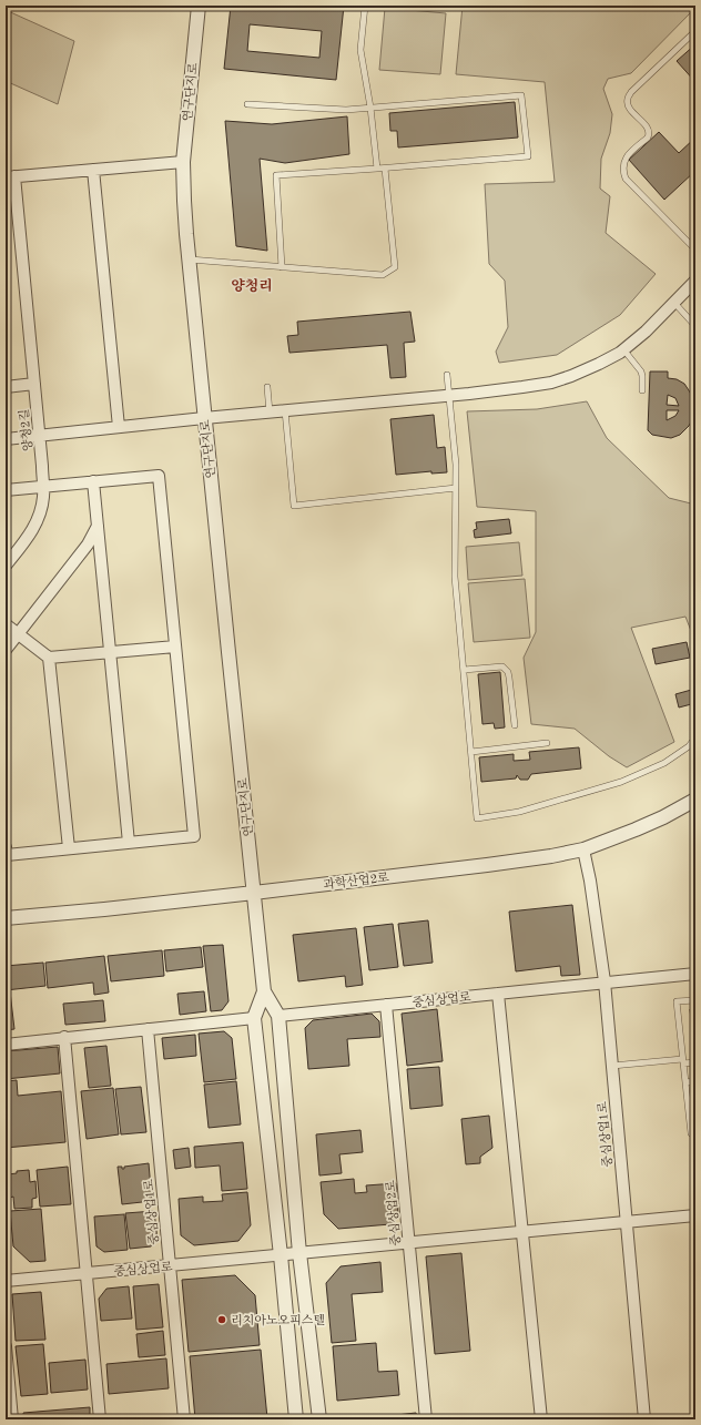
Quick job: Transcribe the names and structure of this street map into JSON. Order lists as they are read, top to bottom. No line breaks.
{"streets":{"street":["연구단지로","양청2길","과학산업2로","중심상업로","중심상업1로","중심상업2로"]},"crossings":[["연구단지로","과학산업2로"],["과학산업2로","중심상업1로"],["중심상업로","중심상업1로"],["중심상업로","중심상업2로"]],"districts":["양청리"],"places":["리치아노오피스텔"]}
